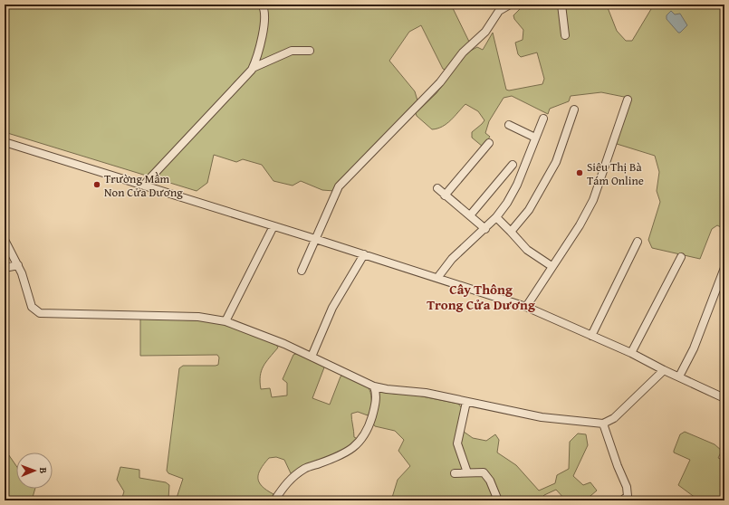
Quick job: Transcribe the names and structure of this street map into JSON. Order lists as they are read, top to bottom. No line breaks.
{"districts":["Cây Thông Trong Cửa Dương"],"places":["Siêu Thị Bà Tám Online","Trường Mầm Non Cửa Dương"],"north":"right"}
